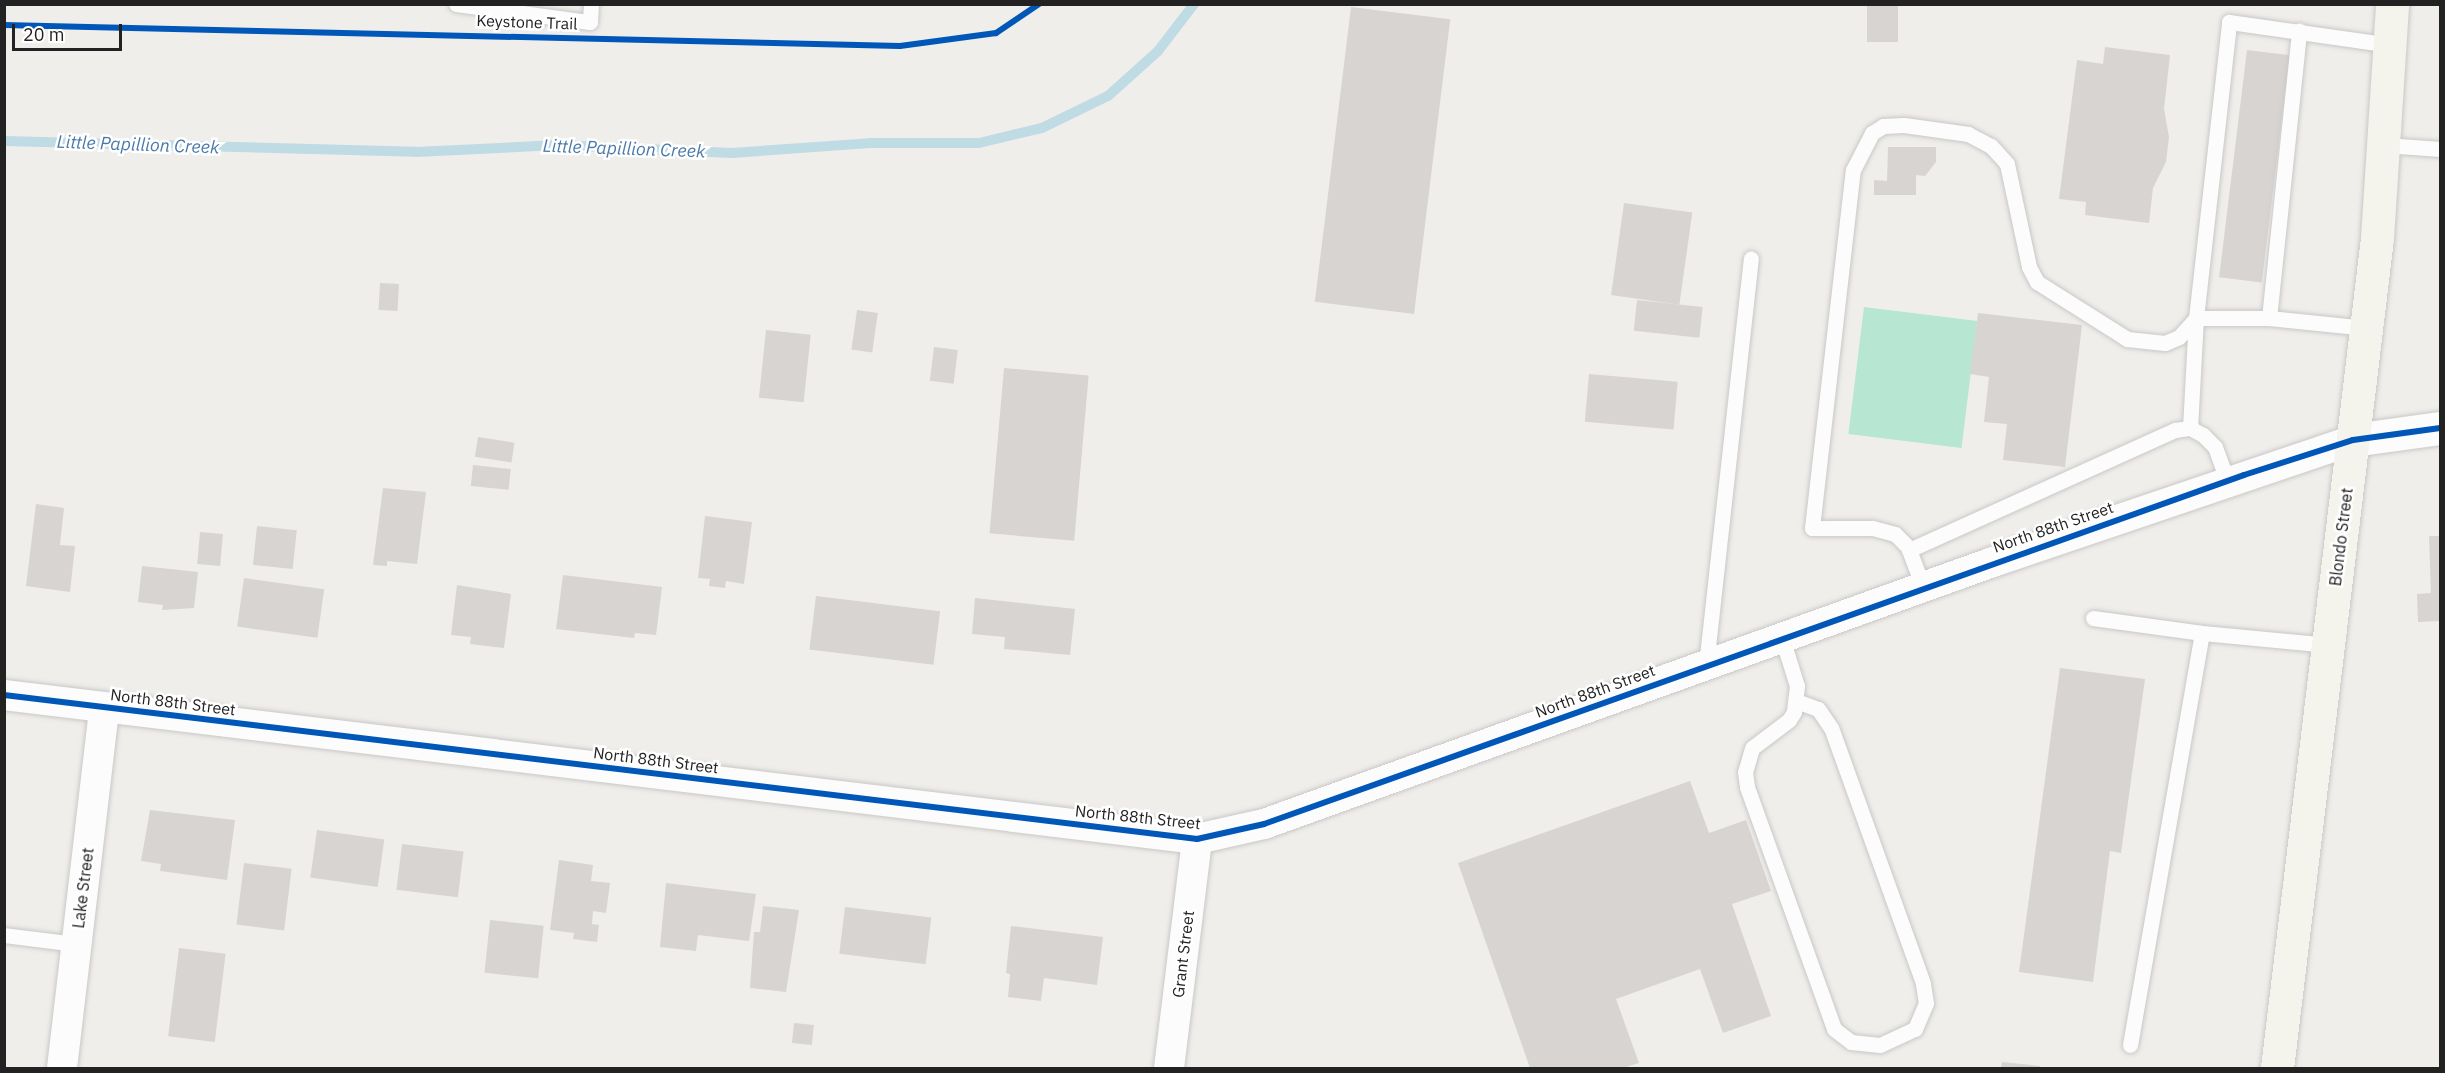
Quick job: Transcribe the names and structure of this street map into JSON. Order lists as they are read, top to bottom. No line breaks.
{"streets":{"main road":["Blondo Street"],"street":["North 88th Street","Lake Street","Grant Street"],"cycle path":["Keystone Trail"]},"crossings":[["North 88th Street","Blondo Street"],["North 88th Street","Lake Street"],["North 88th Street","Grant Street"]],"water":["Little Papillion Creek"],"scale_bar":"20 m"}
